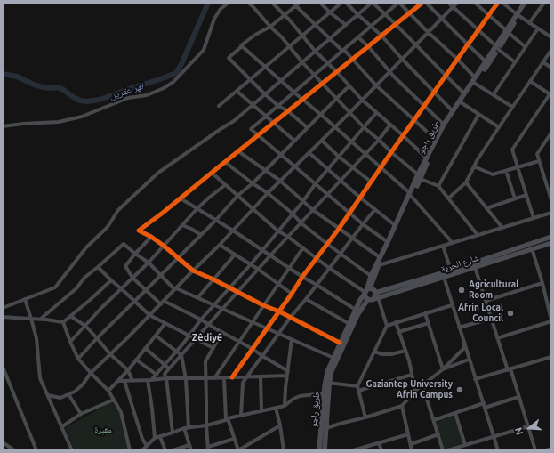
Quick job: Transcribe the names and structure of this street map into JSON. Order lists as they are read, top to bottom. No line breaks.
{"streets":{"main road":["طريق راجو","شارع الحرية"]},"crossings":[["طريق راجو","شارع الحرية"]],"districts":["Zêdiyê"],"water":["نهر عفرين"],"parks":["مقبرة"],"places":["Agricultural Room","Afrin Local Council","Gaziantep University Afrin Campus"],"north":"left"}
